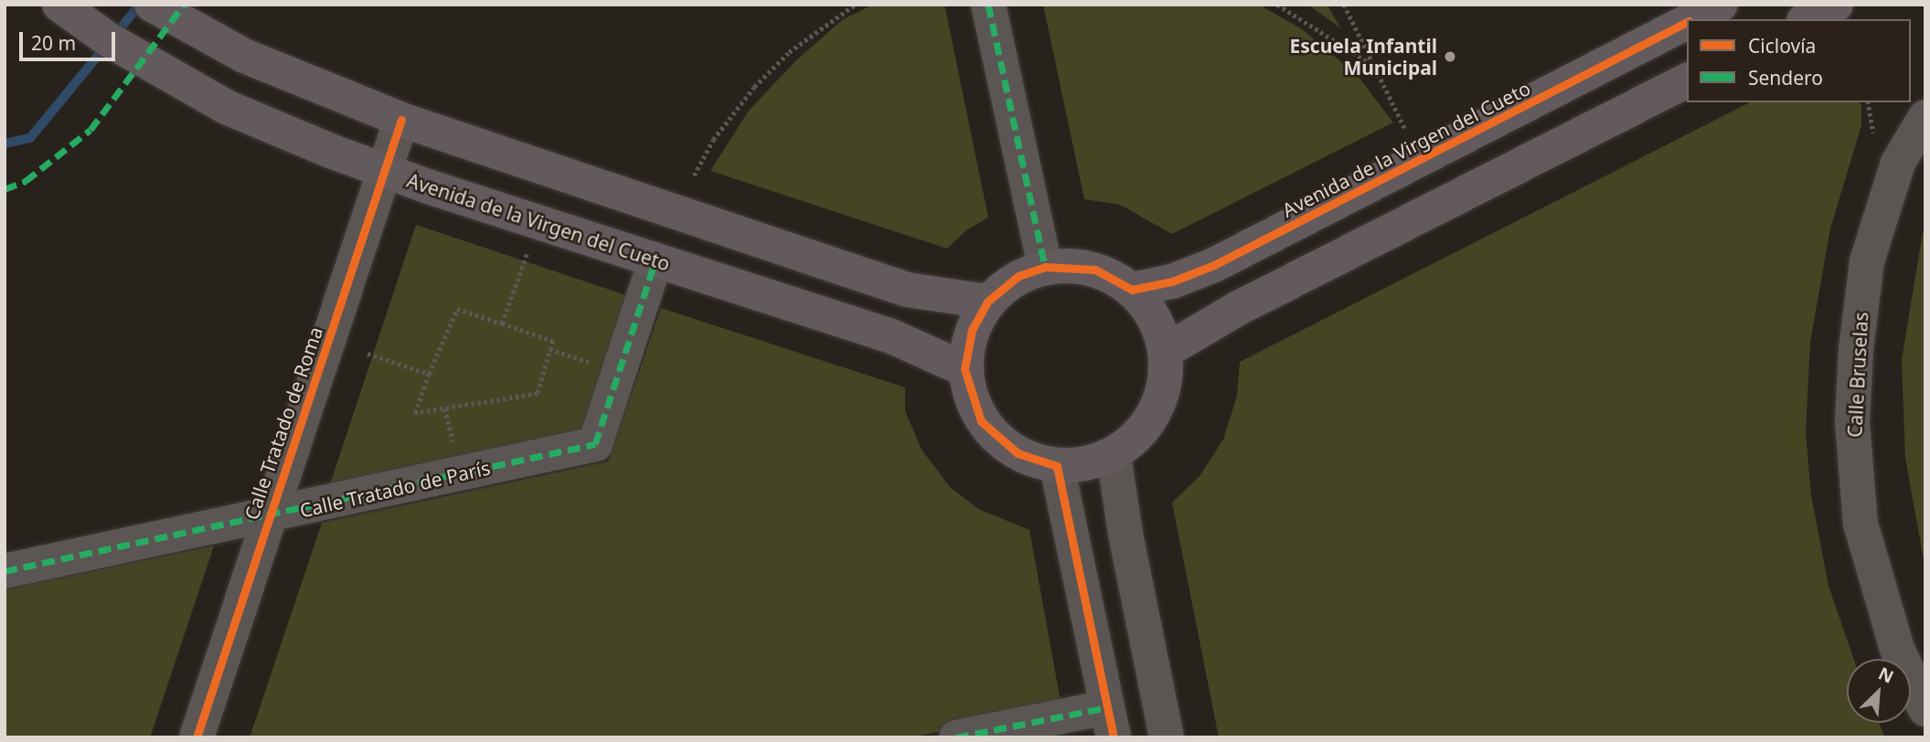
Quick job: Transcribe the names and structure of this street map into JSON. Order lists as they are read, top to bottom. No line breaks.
{"streets":{"main road":["Avenida de la Virgen del Cueto"],"street":["Calle Bruselas","Calle Tratado de Roma","Calle Tratado de París"]},"crossings":[["Avenida de la Virgen del Cueto","Calle Tratado de Roma"],["Avenida de la Virgen del Cueto","Calle Tratado de París"],["Calle Tratado de Roma","Calle Tratado de París"]],"places":["Escuela Infantil Municipal"],"legend":["Ciclovía","Sendero"],"scale_bar":"20 m","north":"top right"}
